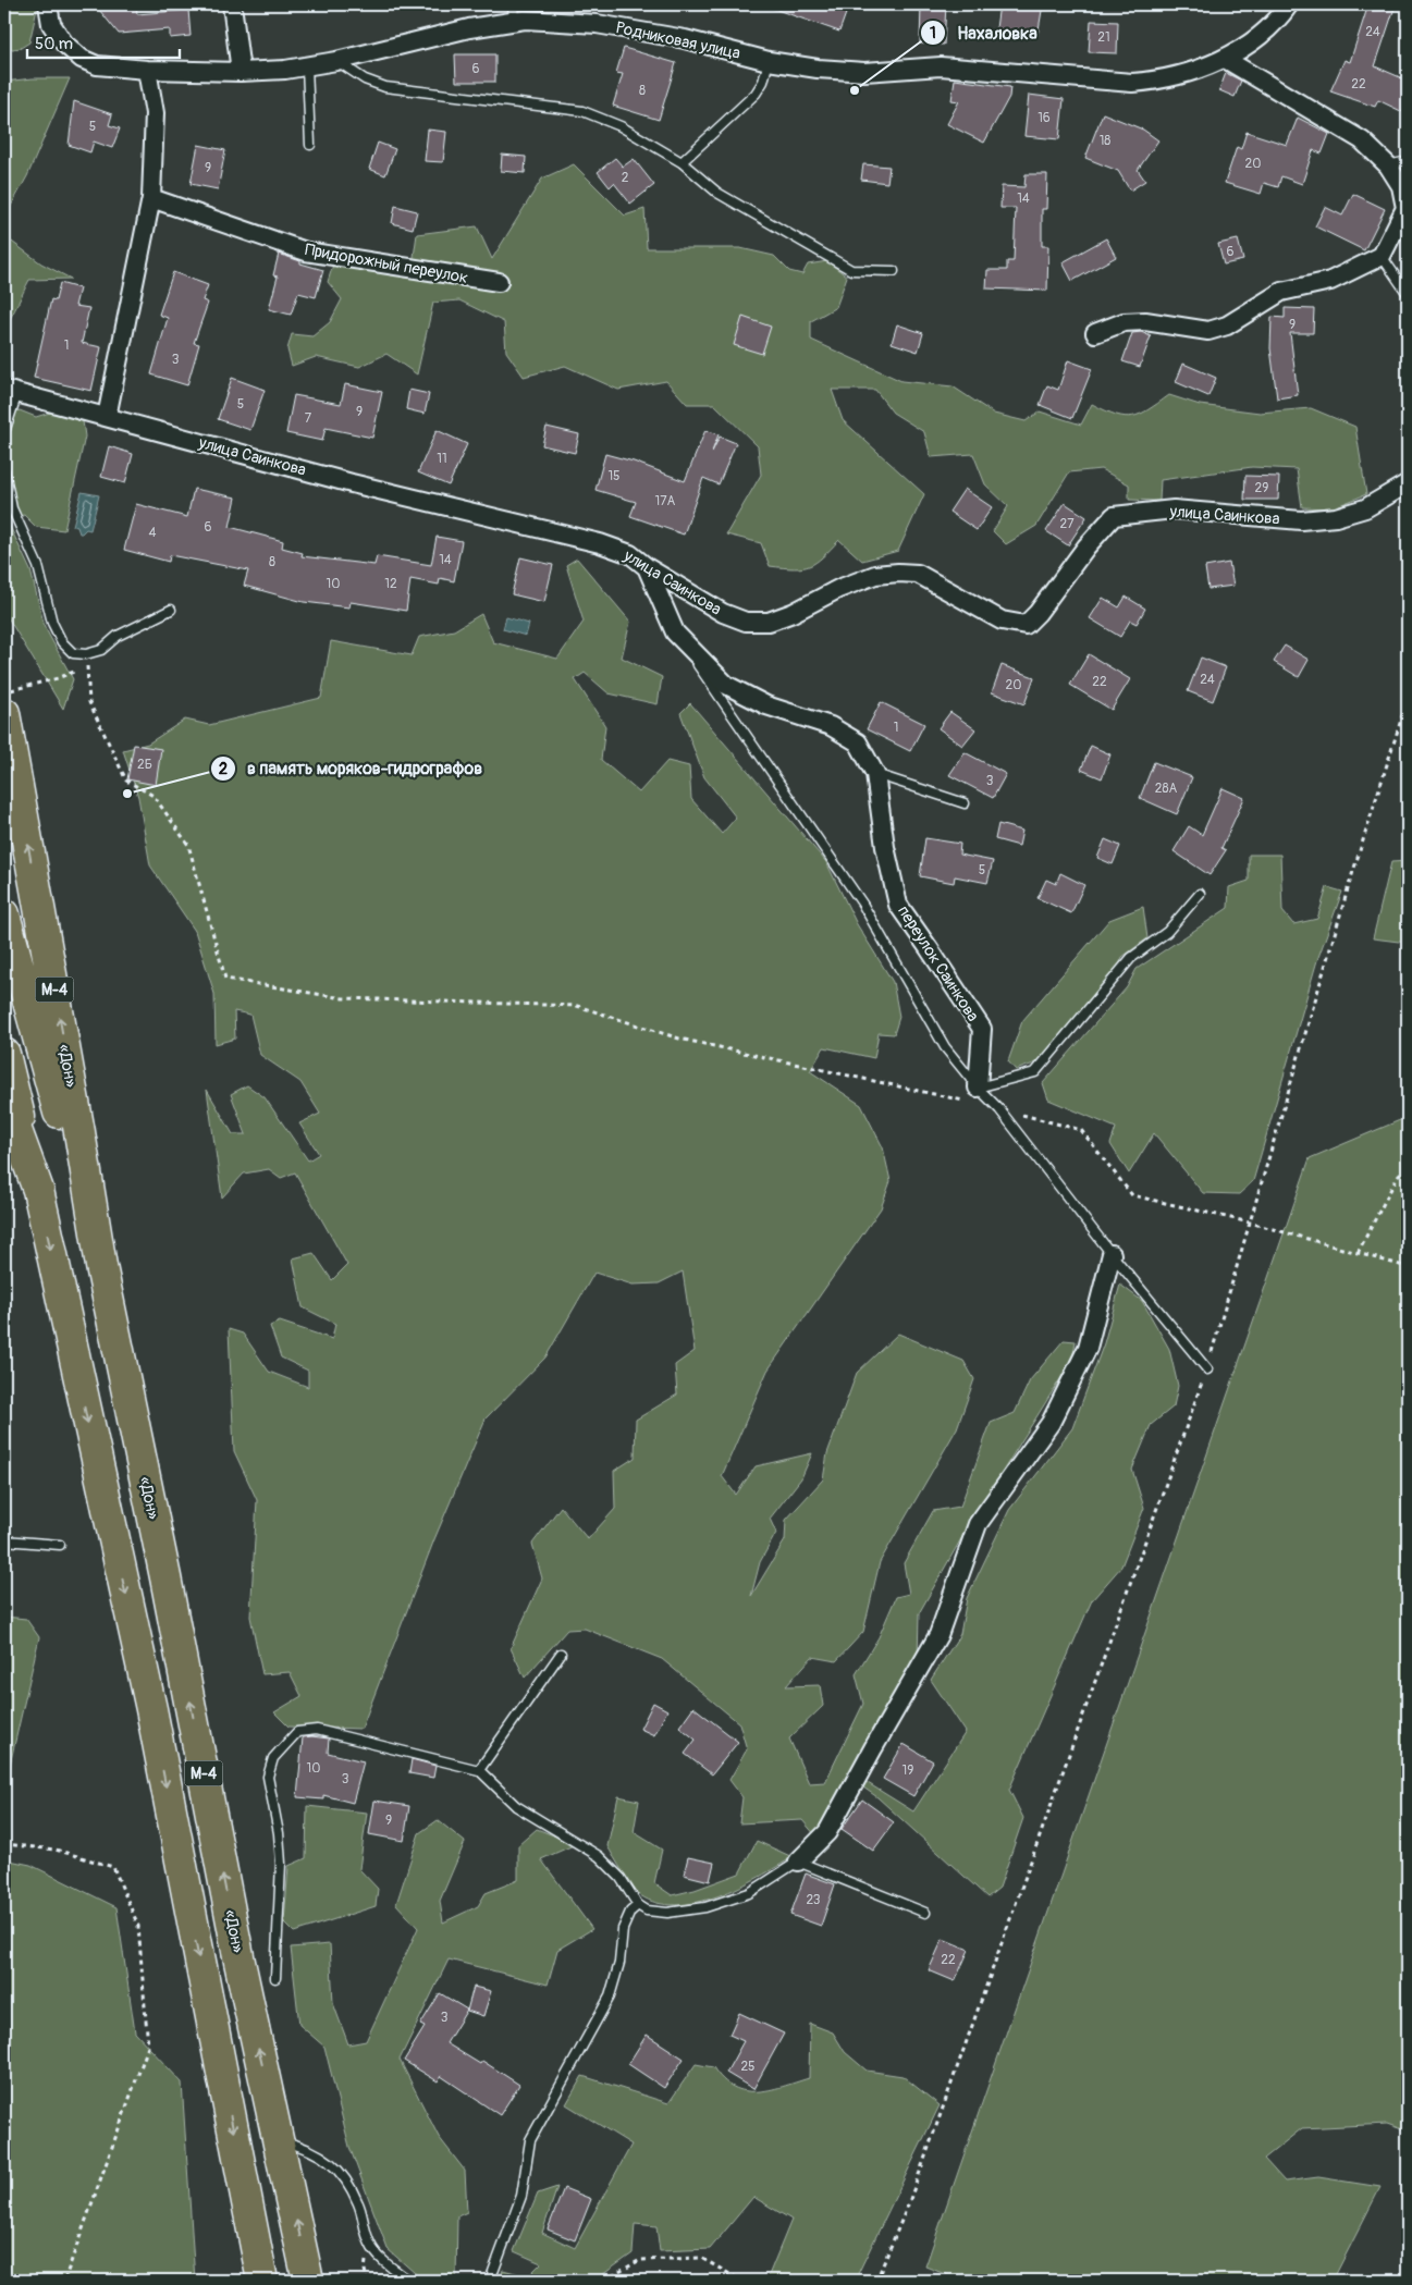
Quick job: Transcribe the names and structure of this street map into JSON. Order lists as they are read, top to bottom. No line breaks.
{"streets":{"highway":["М-4","«Дон»"],"street":["Родниковая улица","Придорожный переулок","улица Саинкова","переулок Саинкова"]},"crossings":[["улица Саинкова","переулок Саинкова"]],"places":["Нахаловка","в память моряков-гидрографов"],"house_numbers":["24","21","6","22","8","16","5","18","20","9","2","14","6","9","1","3","5","9","7","11","15","29","17А","27","6","4","14","8","10","12","24","22","20","1","2Б","3","28А","5","10","19","3","9","23","22","3","25"],"scale_bar":"50 m"}
